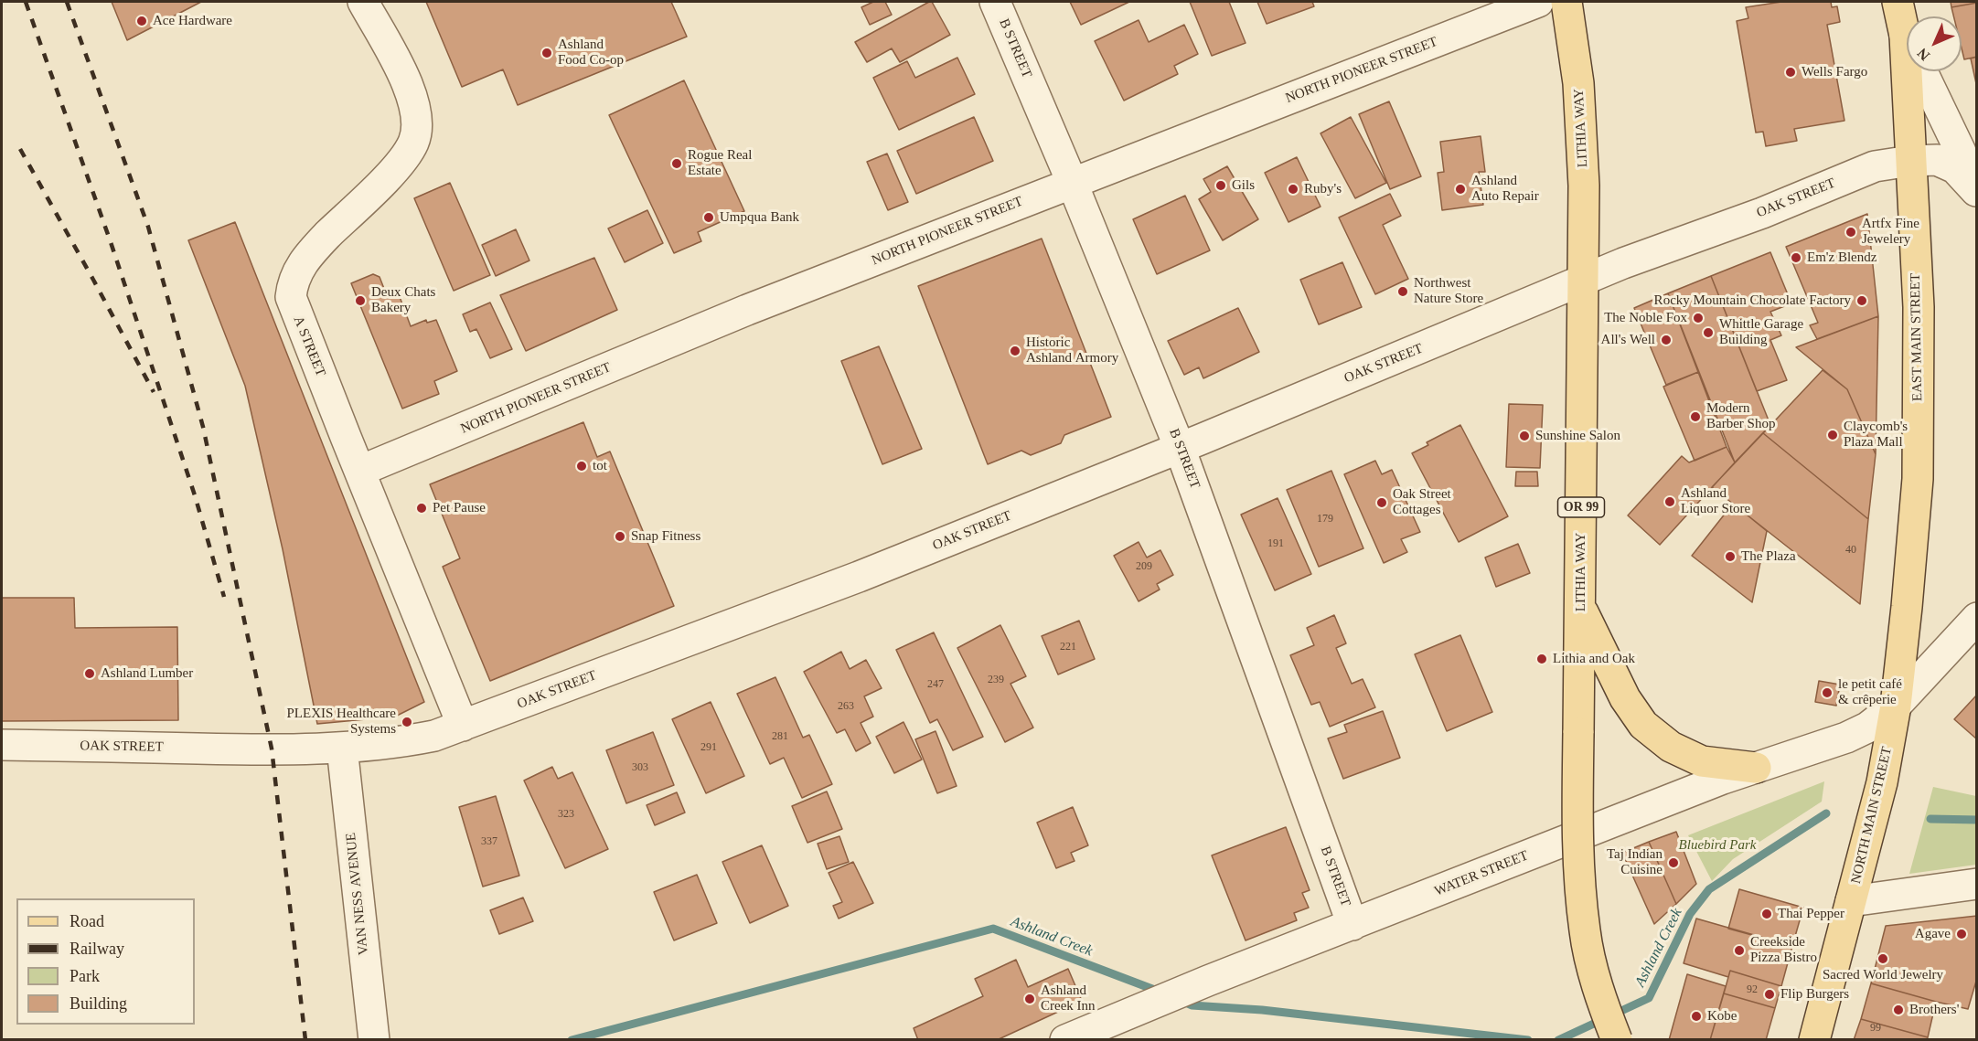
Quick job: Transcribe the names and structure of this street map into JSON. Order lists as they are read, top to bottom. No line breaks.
{"streets":{"main road":["LITHIA WAY","EAST MAIN STREET","OR 99","NORTH MAIN STREET"],"street":["B STREET","NORTH PIONEER STREET","OAK STREET","A STREET","WATER STREET","VAN NESS AVENUE"]},"crossings":[["B STREET","NORTH PIONEER STREET"],["B STREET","OAK STREET"],["B STREET","WATER STREET"],["NORTH PIONEER STREET","A STREET"],["LITHIA WAY","OAK STREET"],["OAK STREET","EAST MAIN STREET"],["OAK STREET","A STREET"],["OAK STREET","VAN NESS AVENUE"],["EAST MAIN STREET","NORTH MAIN STREET"],["EAST MAIN STREET","WATER STREET"],["NORTH MAIN STREET","WATER STREET"]],"water":["Ashland Creek"],"parks":["Bluebird Park"],"places":["Ace Hardware","Ashland Food Co-op","Wells Fargo","Rogue Real Estate","Gils","Ruby's","Ashland Auto Repair","Umpqua Bank","Artfx Fine Jewelery","Em'z Blendz","Northwest Nature Store","Deux Chats Bakery","Rocky Mountain Chocolate Factory","The Noble Fox","Whittle Garage Building","All's Well","Historic Ashland Armory","Modern Barber Shop","Claycomb's Plaza Mall","Sunshine Salon","tot","Ashland Liquor Store","Oak Street Cottages","Pet Pause","Snap Fitness","The Plaza","Lithia and Oak","Ashland Lumber","le petit café & crêperie","PLEXIS Healthcare Systems","Taj Indian Cuisine","Thai Pepper","Agave","Creekside Pizza Bistro","Sacred World Jewelry","Flip Burgers","Ashland Creek Inn","Brothers'","Kobe"],"house_numbers":["179","191","40","209","221","239","247","263","281","291","303","323","337","92","99"],"legend":["Road","Railway","Park","Building"],"north":"bottom left"}
